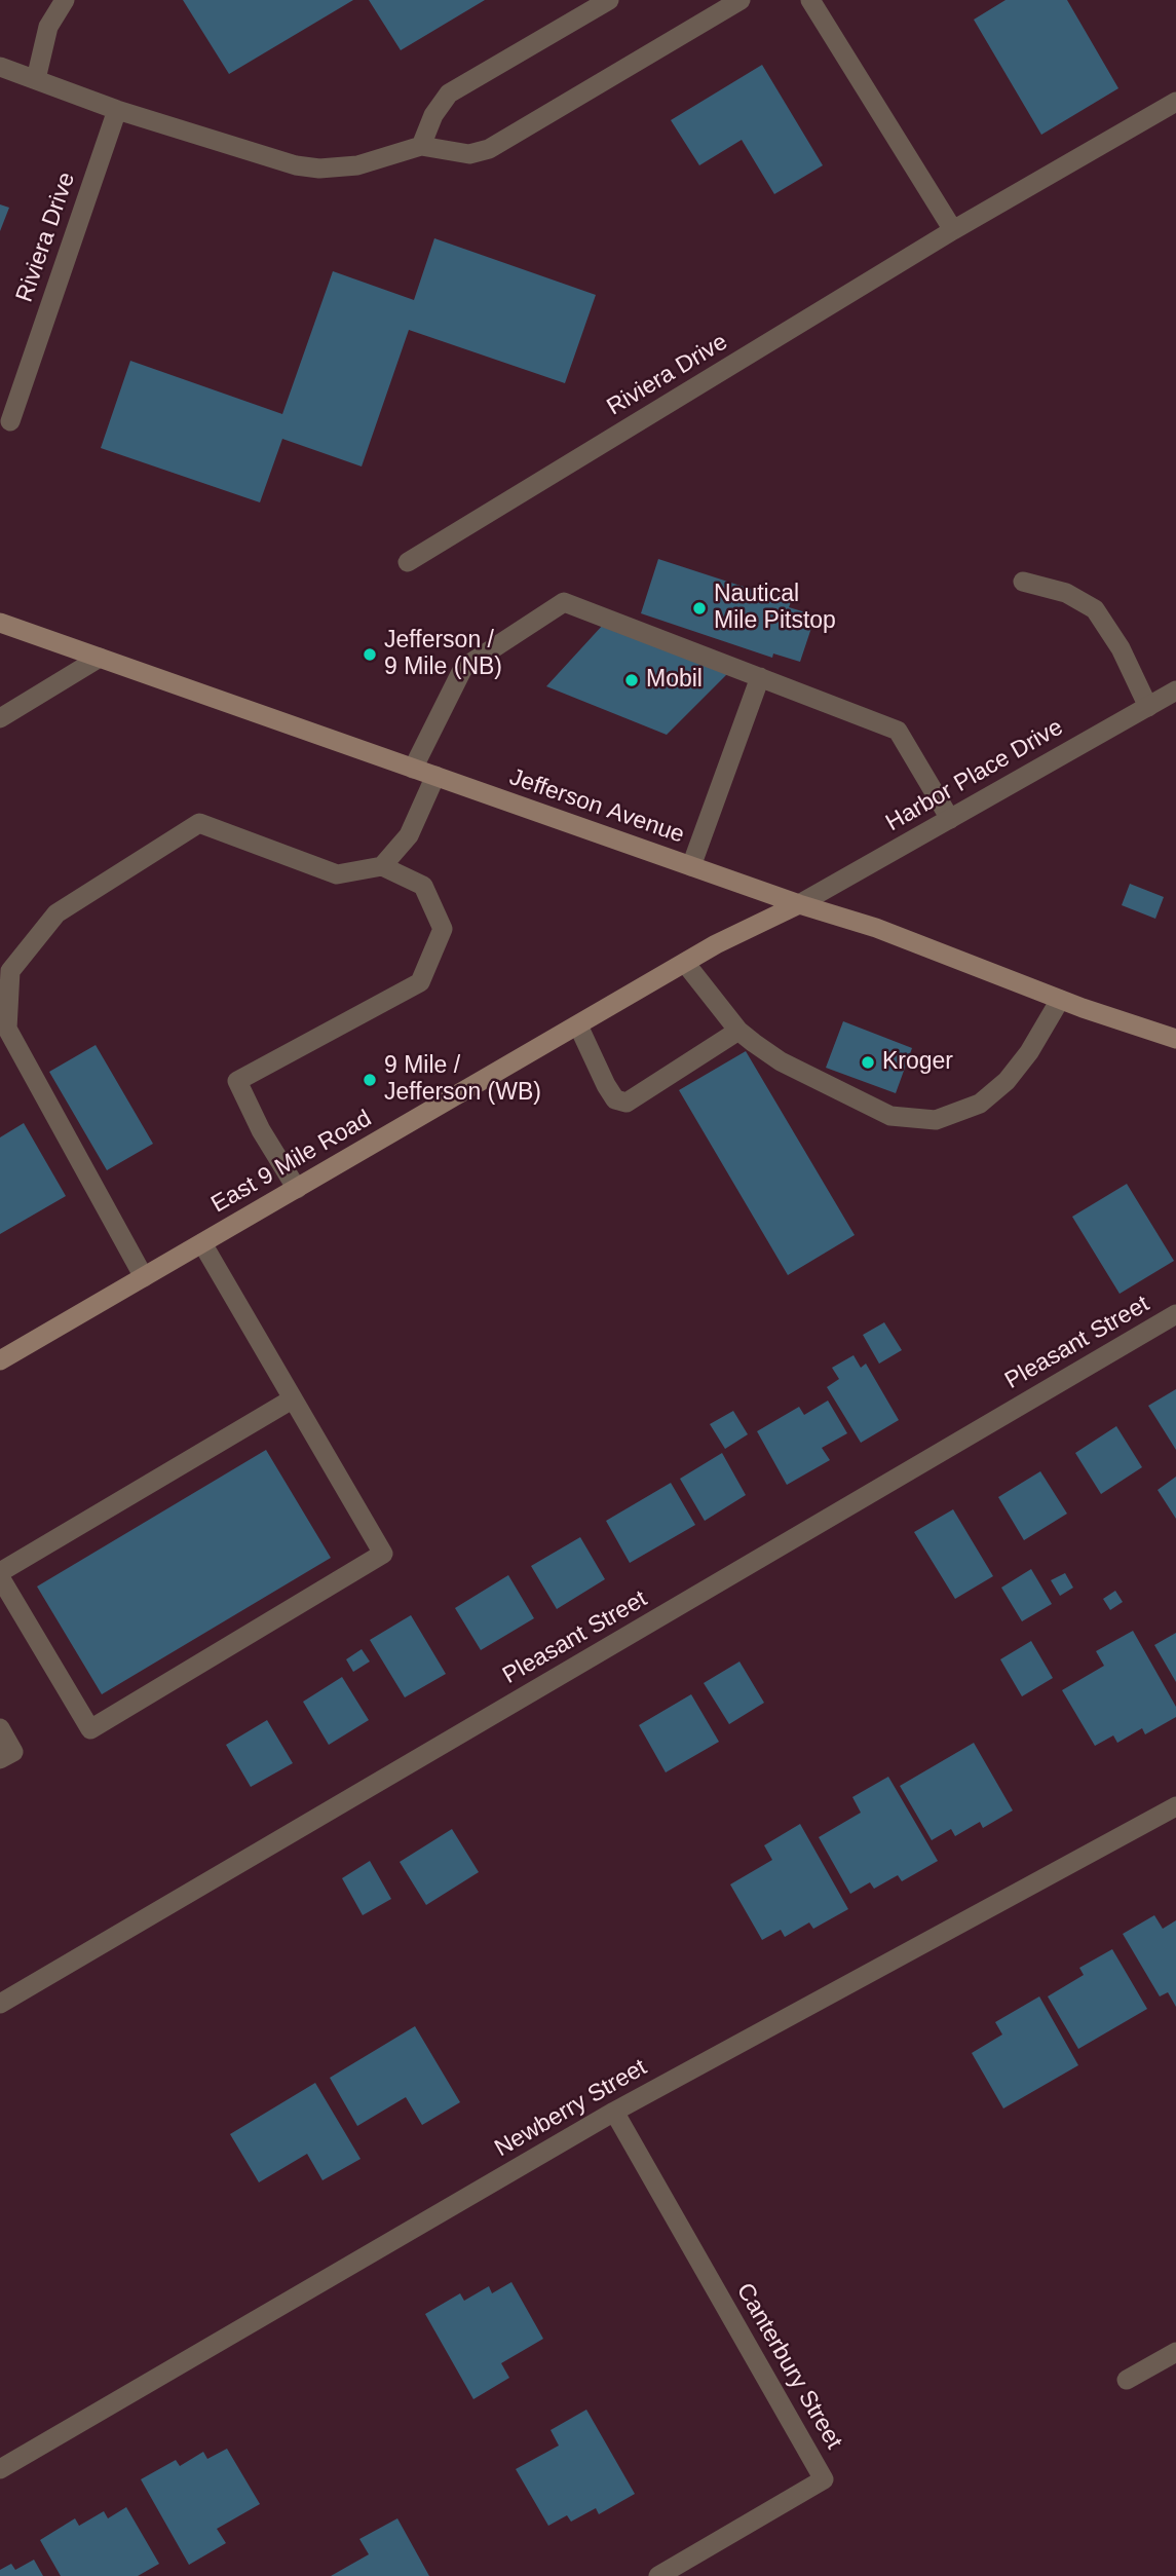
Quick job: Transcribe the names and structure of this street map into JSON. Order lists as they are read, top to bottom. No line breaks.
{"streets":{"main road":["Jefferson Avenue","East 9 Mile Road"],"street":["Riviera Drive","Harbor Place Drive","Pleasant Street","Newberry Street","Canterbury Street"]},"crossings":[["Harbor Place Drive","Jefferson Avenue"],["Harbor Place Drive","East 9 Mile Road"],["Jefferson Avenue","East 9 Mile Road"],["Newberry Street","Canterbury Street"]],"places":["Nautical Mile Pitstop","Jefferson / 9 Mile (NB)","Mobil","Kroger","9 Mile / Jefferson (WB)"]}
